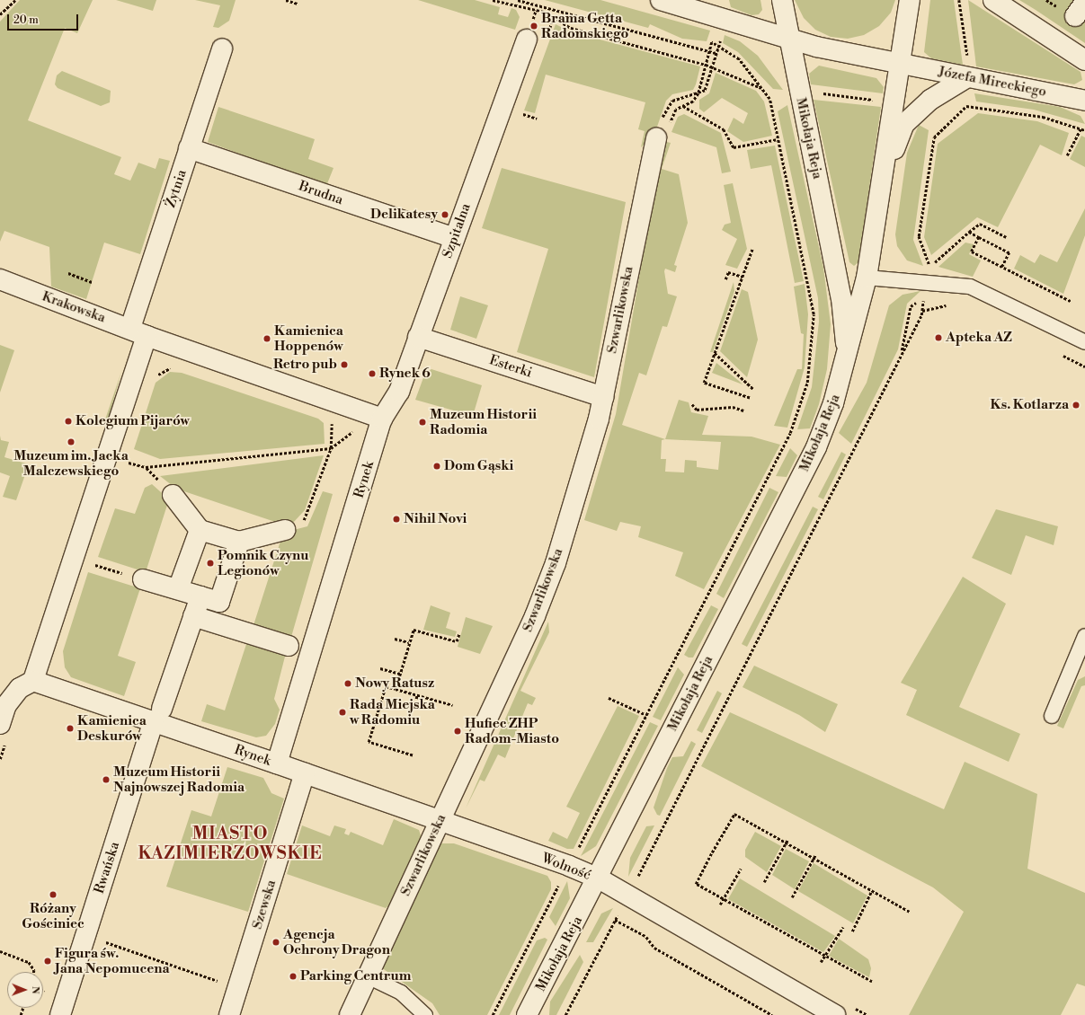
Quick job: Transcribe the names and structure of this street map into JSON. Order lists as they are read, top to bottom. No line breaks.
{"streets":{"street":["Józefa Mireckiego","Mikołaja Reja","Żytnia","Brudna","Szpitalna","Krakowska","Szwarlikowska","Esterki","Rynek","Wolność","Rwańska","Szewska"]},"crossings":[["Józefa Mireckiego","Mikołaja Reja"],["Mikołaja Reja","Wolność"],["Żytnia","Brudna"],["Żytnia","Krakowska"],["Brudna","Szpitalna"],["Szpitalna","Esterki"],["Szpitalna","Rynek"],["Szwarlikowska","Esterki"],["Szwarlikowska","Wolność"],["Rynek","Wolność"],["Rynek","Rwańska"],["Wolność","Szewska"]],"districts":["MIASTO KAZIMIERZOWSKIE"],"places":["Brama Getta Radomskiego","Delikatesy","Apteka AZ","Kamienica Hoppenów","Retro pub","Rynek 6","Ks. Kotlarza","Kolegium Pijarów","Muzeum Historii Radomia","Muzeum im. Jacka Malczewskiego","Dom Gąski","Nihil Novi","Pomnik Czynu Legionów","Nowy Ratusz","Rada Miejska w Radomiu","Kamienica Deskurów","Hufiec ZHP Radom-Miasto","Muzeum Historii Najnowszej Radomia","Różany Gościniec","Agencja Ochrony Dragon","Figura św. Jana Nepomucena","Parking Centrum"],"scale_bar":"20 m","north":"right"}
